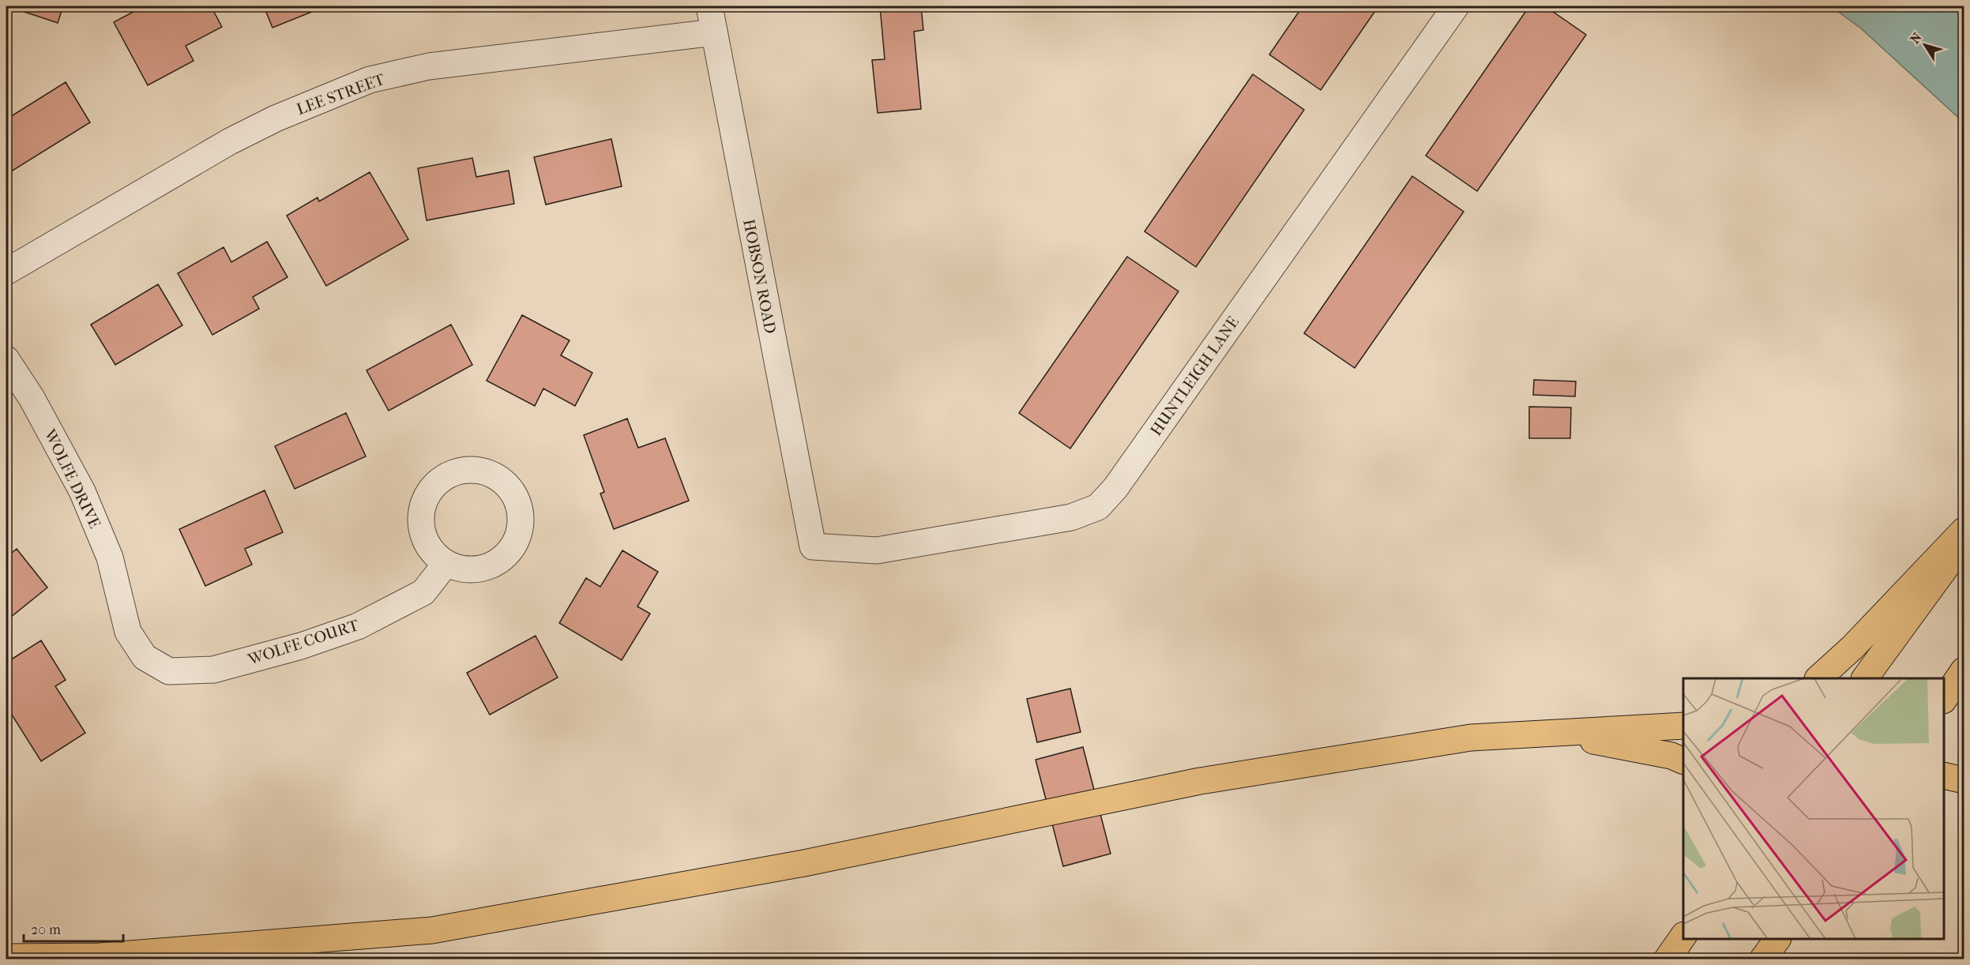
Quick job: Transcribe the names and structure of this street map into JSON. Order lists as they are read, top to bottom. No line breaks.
{"streets":{"street":["LEE STREET","HOBSON ROAD","HUNTLEIGH LANE","WOLFE DRIVE","WOLFE COURT"]},"crossings":[["LEE STREET","HOBSON ROAD"],["HOBSON ROAD","HUNTLEIGH LANE"],["WOLFE DRIVE","WOLFE COURT"]],"scale_bar":"20 m","north":"top left"}
